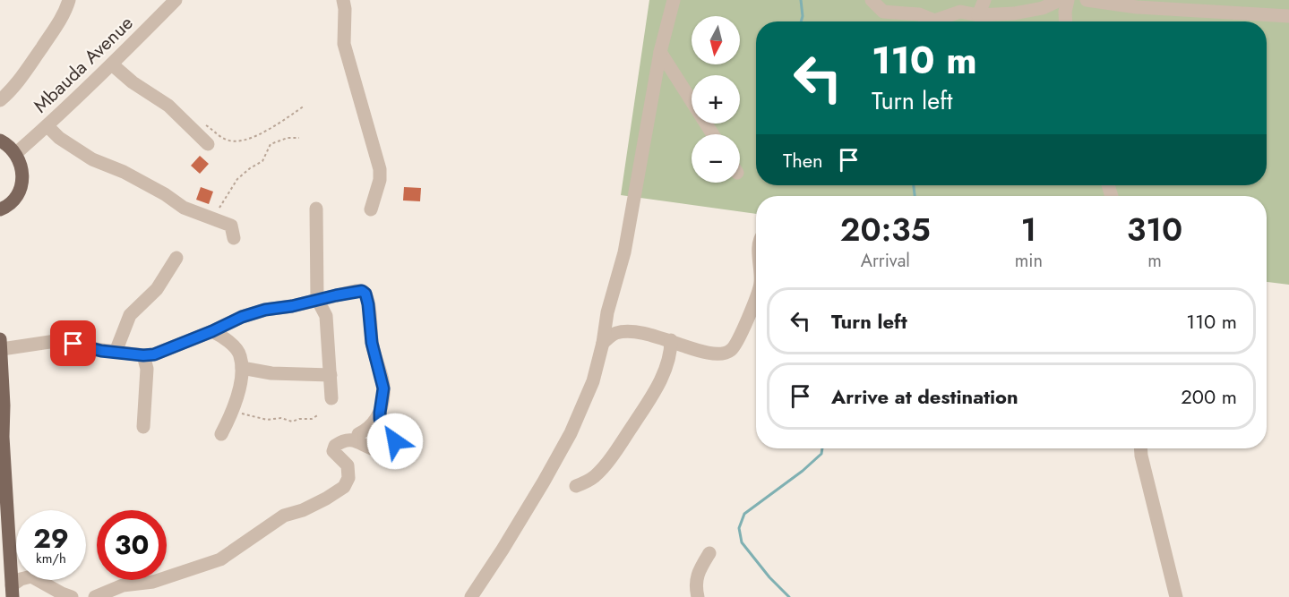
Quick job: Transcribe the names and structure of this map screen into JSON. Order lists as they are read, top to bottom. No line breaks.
{"streets":{"street":["Mbauda Avenue"]},"north":"bottom","page":{"map_buttons":["+","−"],"turn":["110 m","Turn left"],"then":"Then","eta":["20:35","Arrival","1","min","310","m"],"list":[{"name":"Turn left","value":"110 m"},{"name":"Arrive at destination","value":"200 m"}],"speed":"29 km/h","limit":"30"}}
